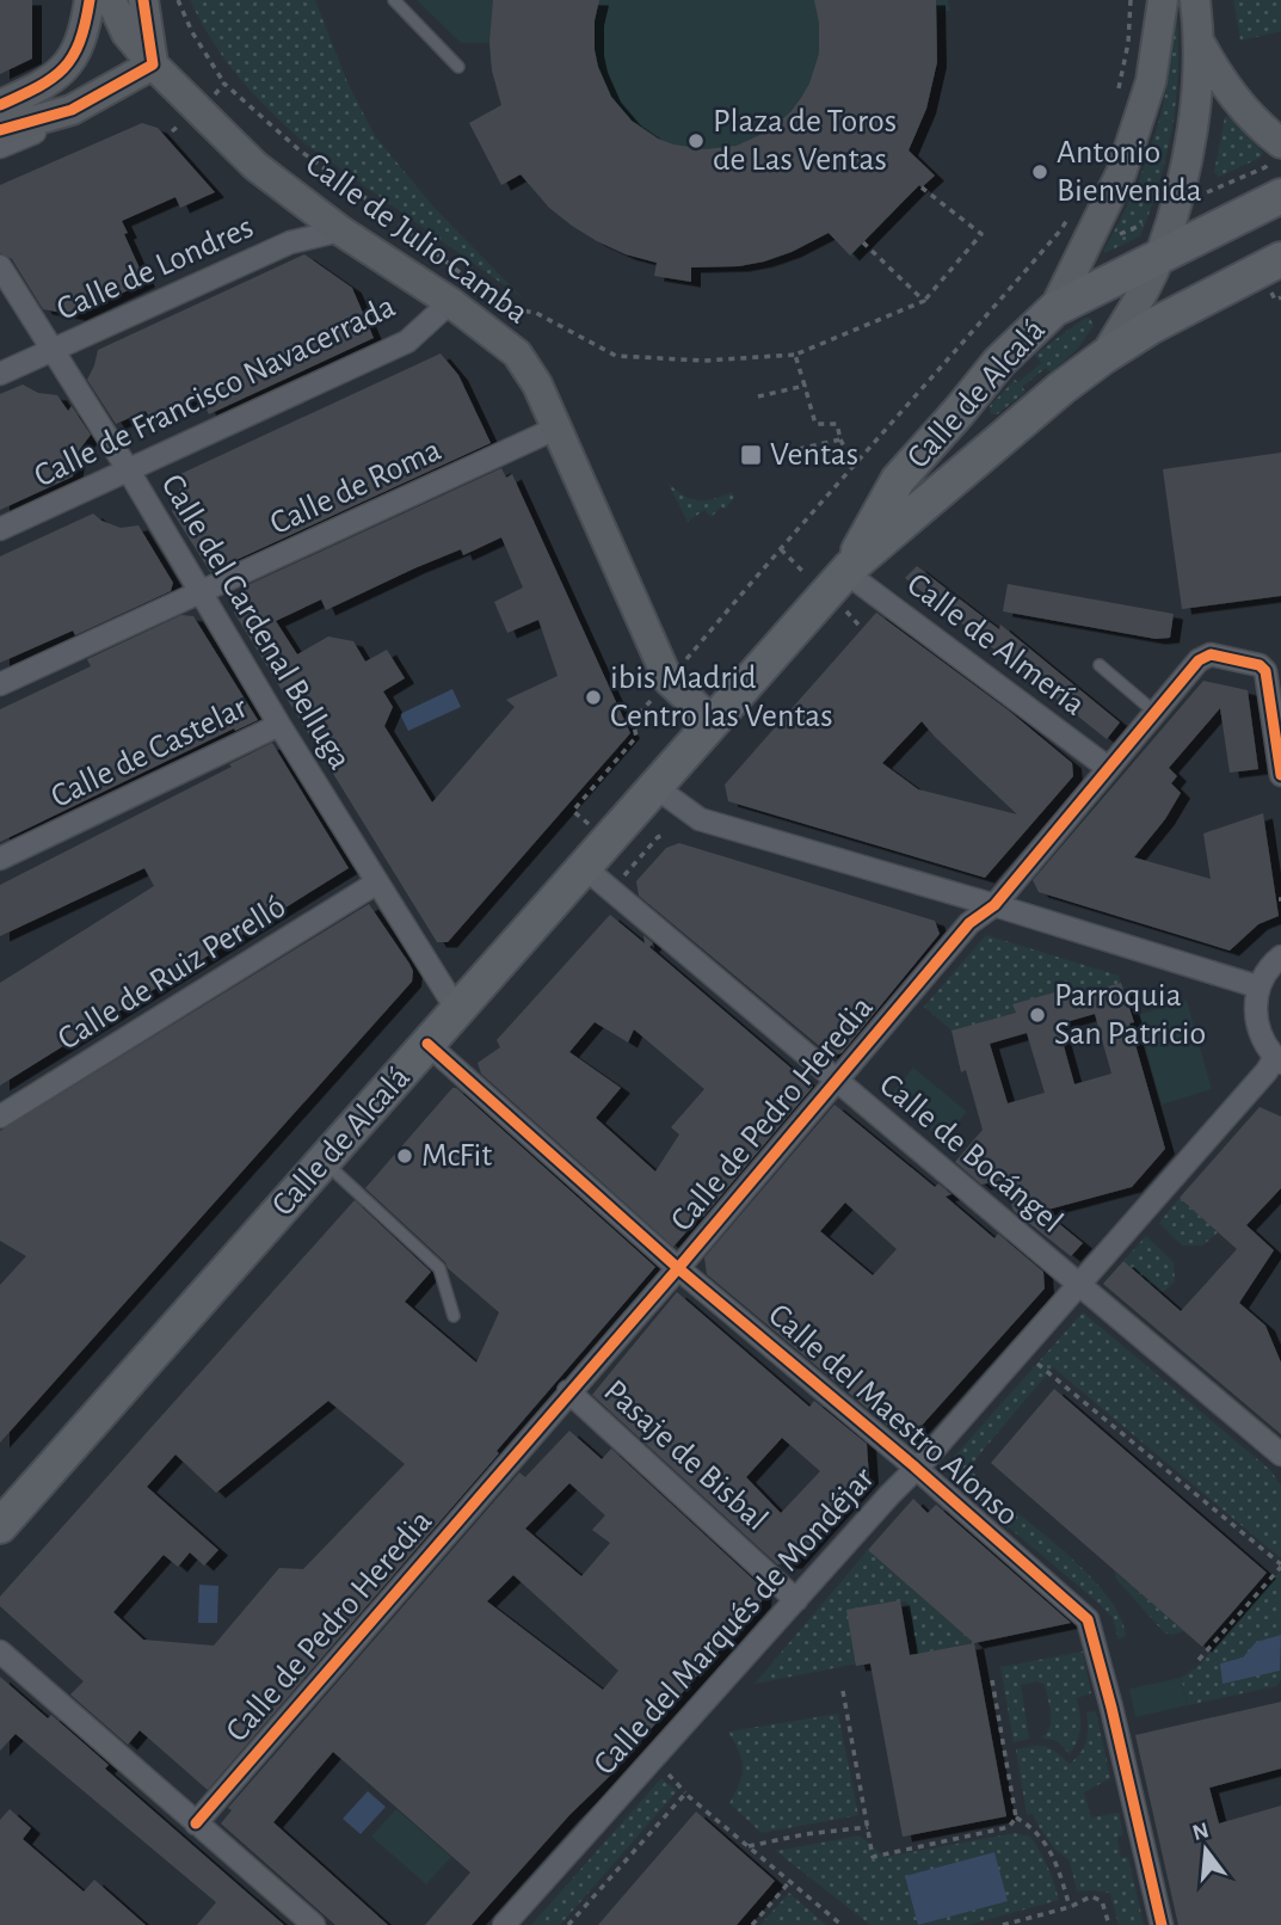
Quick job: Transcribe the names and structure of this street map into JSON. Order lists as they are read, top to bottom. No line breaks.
{"streets":{"main road":["Calle de Alcalá"],"street":["Calle de Julio Camba","Calle de Londres","Calle de Francisco Navacerrada","Calle de Roma","Calle del Cardenal Belluga","Calle de Almería","Calle de Castelar","Calle de Ruiz Perelló","Calle de Pedro Heredia","Calle de Bocángel","Calle del Maestro Alonso","Pasaje de Bisbal","Calle del Marqués de Mondéjar"]},"crossings":[["Calle de Julio Camba","Calle de Londres"],["Calle de Julio Camba","Calle de Francisco Navacerrada"],["Calle de Julio Camba","Calle de Alcalá"],["Calle de Julio Camba","Calle de Roma"],["Calle de Londres","Calle del Cardenal Belluga"],["Calle de Francisco Navacerrada","Calle del Cardenal Belluga"],["Calle de Alcalá","Calle del Cardenal Belluga"],["Calle de Alcalá","Calle de Almería"],["Calle de Alcalá","Calle de Bocángel"],["Calle de Alcalá","Calle del Maestro Alonso"],["Calle de Roma","Calle del Cardenal Belluga"],["Calle del Cardenal Belluga","Calle de Castelar"],["Calle del Cardenal Belluga","Calle de Ruiz Perelló"],["Calle de Almería","Calle de Pedro Heredia"],["Calle de Pedro Heredia","Calle de Bocángel"],["Calle de Pedro Heredia","Calle del Maestro Alonso"],["Calle de Pedro Heredia","Pasaje de Bisbal"],["Calle de Bocángel","Calle del Marqués de Mondéjar"],["Calle del Maestro Alonso","Calle del Marqués de Mondéjar"],["Pasaje de Bisbal","Calle del Marqués de Mondéjar"]],"places":{"other":["Plaza de Toros de Las Ventas","Antonio Bienvenida","ibis Madrid Centro las Ventas","Parroquia San Patricio","McFit"],"transit":["Ventas"]},"north":"top"}
